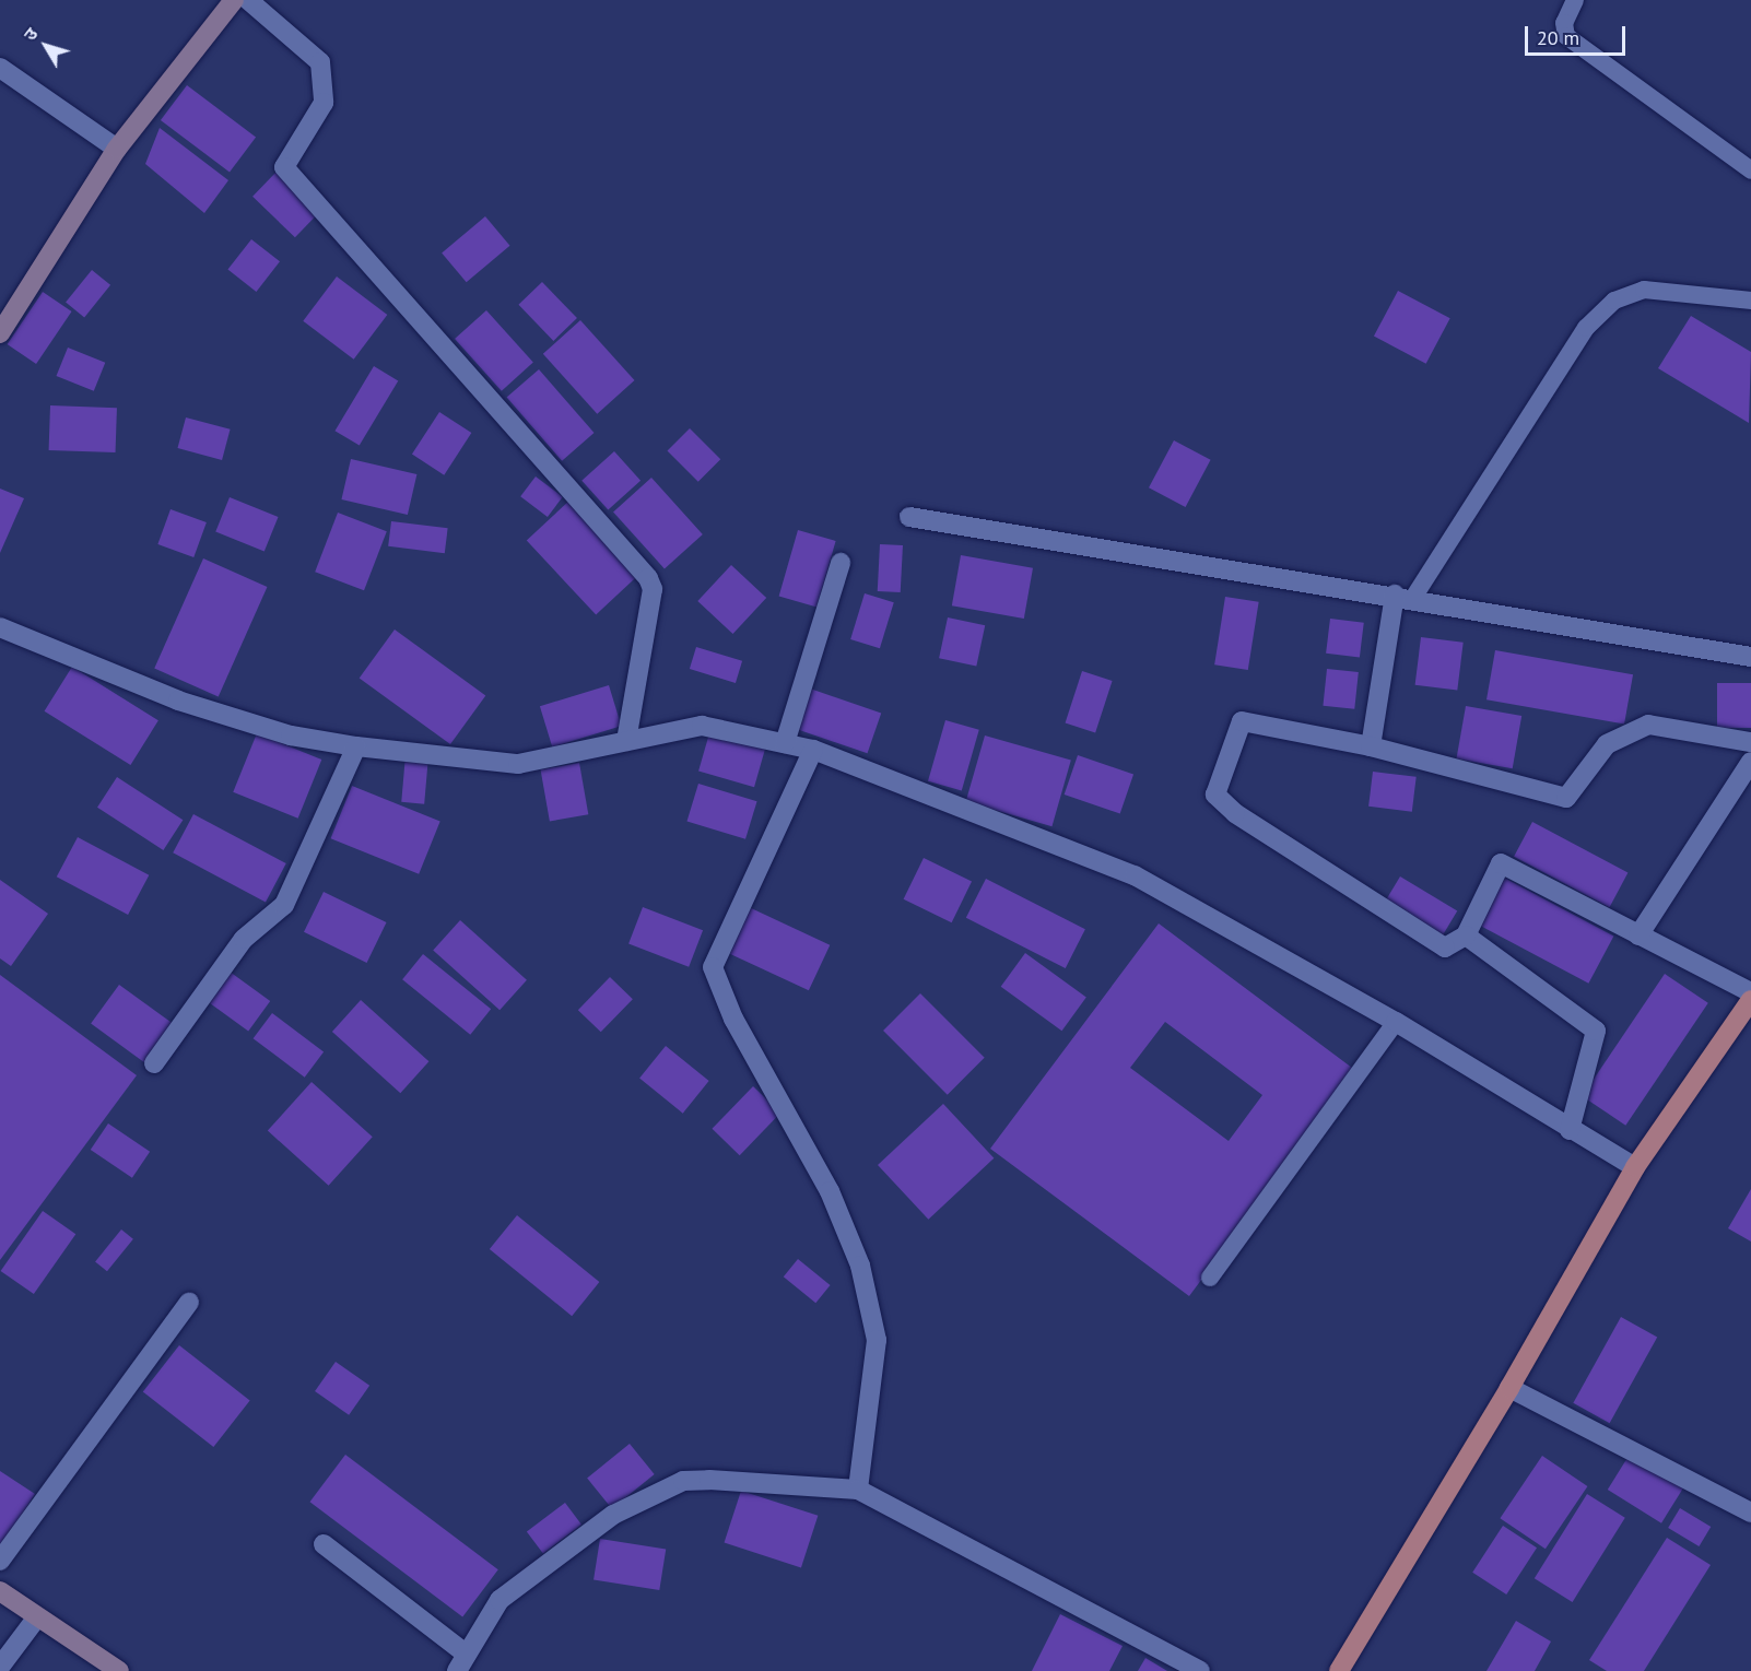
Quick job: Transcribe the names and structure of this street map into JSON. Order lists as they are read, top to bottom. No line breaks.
{"scale_bar":"20 m","north":"top left"}
